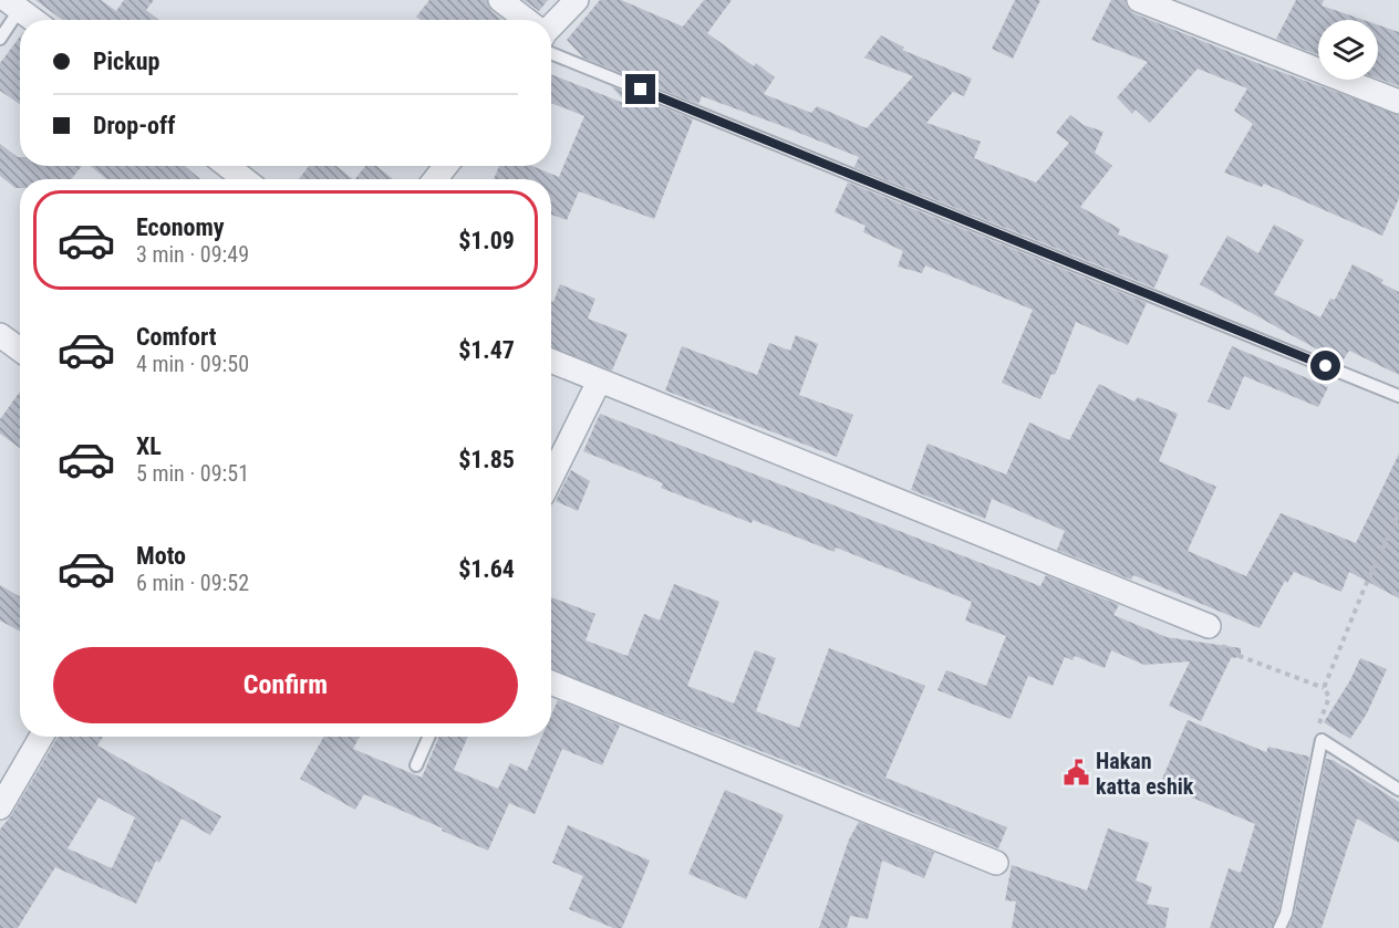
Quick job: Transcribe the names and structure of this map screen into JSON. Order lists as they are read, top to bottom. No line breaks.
{"places":{"public building":["Hakan katta eshik"]},"page":{"banner":["Pickup","Drop-off"],"list":[{"name":"Economy","note":"3 min · 09:49","value":"$1.09"},{"name":"Comfort","note":"4 min · 09:50","value":"$1.47"},{"name":"XL","note":"5 min · 09:51","value":"$1.85"},{"name":"Moto","note":"6 min · 09:52","value":"$1.64"}],"buttons":"Confirm"}}
